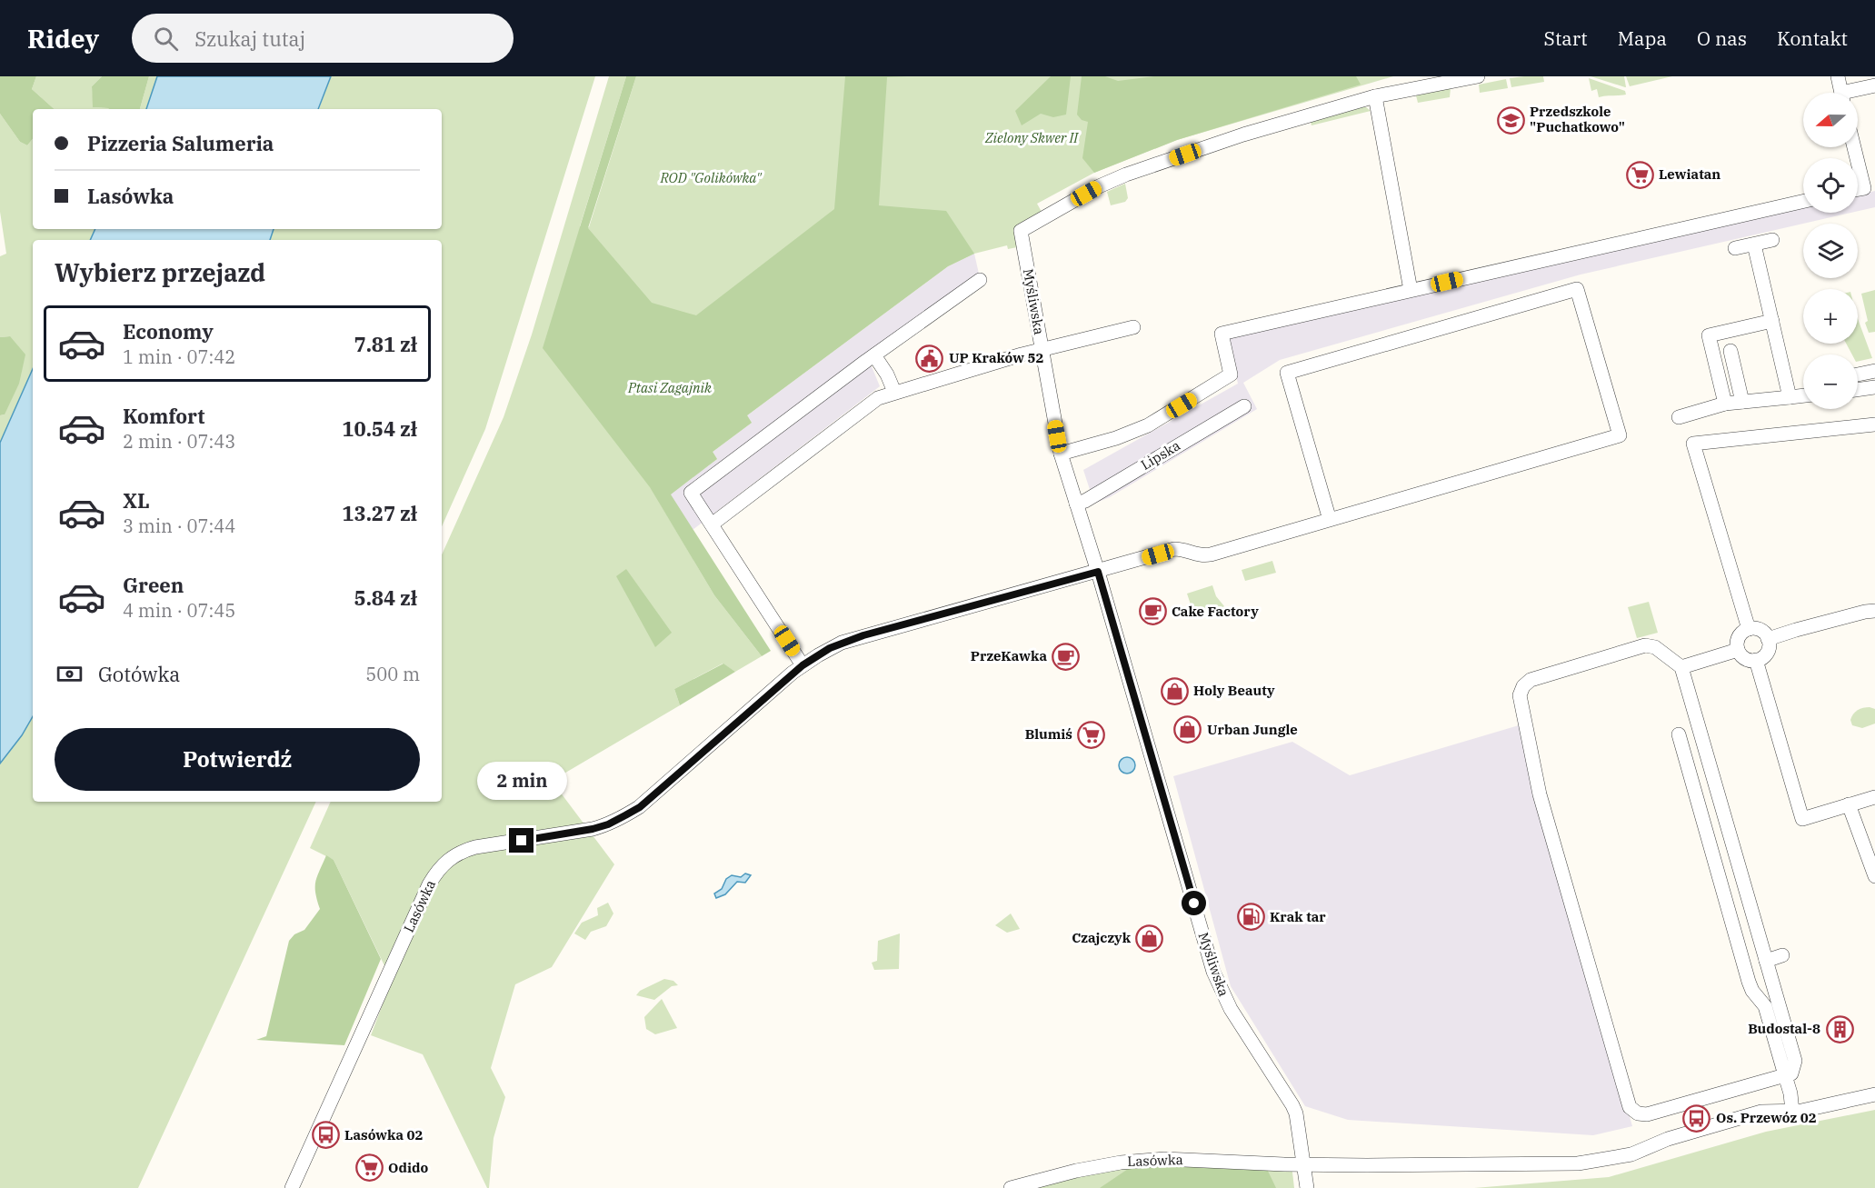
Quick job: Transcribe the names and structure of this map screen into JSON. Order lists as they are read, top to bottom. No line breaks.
{"streets":{"street":["Myśliwska","Lipska","Lasówka"]},"crossings":[["Myśliwska","Lipska"],["Myśliwska","Lasówka"]],"parks":["Zielony Skwer II","ROD \"Golikówka\"","Ptasi Zagajnik"],"places":{"school or university":["Przedszkole \"Puchatkowo\""],"supermarket":["Lewiatan","Blumiś","Odido"],"public building":["UP Kraków 52"],"cafe":["Cake Factory","PrzeKawka"],"shop":["Holy Beauty","Urban Jungle","Czajczyk"],"fuel station":["Krak tar"],"building":["Budostal-8"],"bus stop":["Os. Przewóz 02","Lasówka 02"]},"north":"left","page":{"header":"Ridey","search":"Szukaj tutaj","nav":["Start","Mapa","O nas","Kontakt"],"map_buttons":["+","−"],"banner":["Pizzeria Salumeria","Lasówka"],"heading":"Wybierz przejazd","list":[{"name":"Economy","note":"1 min · 07:42","value":"7.81 zł"},{"name":"Komfort","note":"2 min · 07:43","value":"10.54 zł"},{"name":"XL","note":"3 min · 07:44","value":"13.27 zł"},{"name":"Green","note":"4 min · 07:45","value":"5.84 zł"}],"pay":["Gotówka","500 m"],"buttons":"Potwierdź","bubble":"2 min"}}
